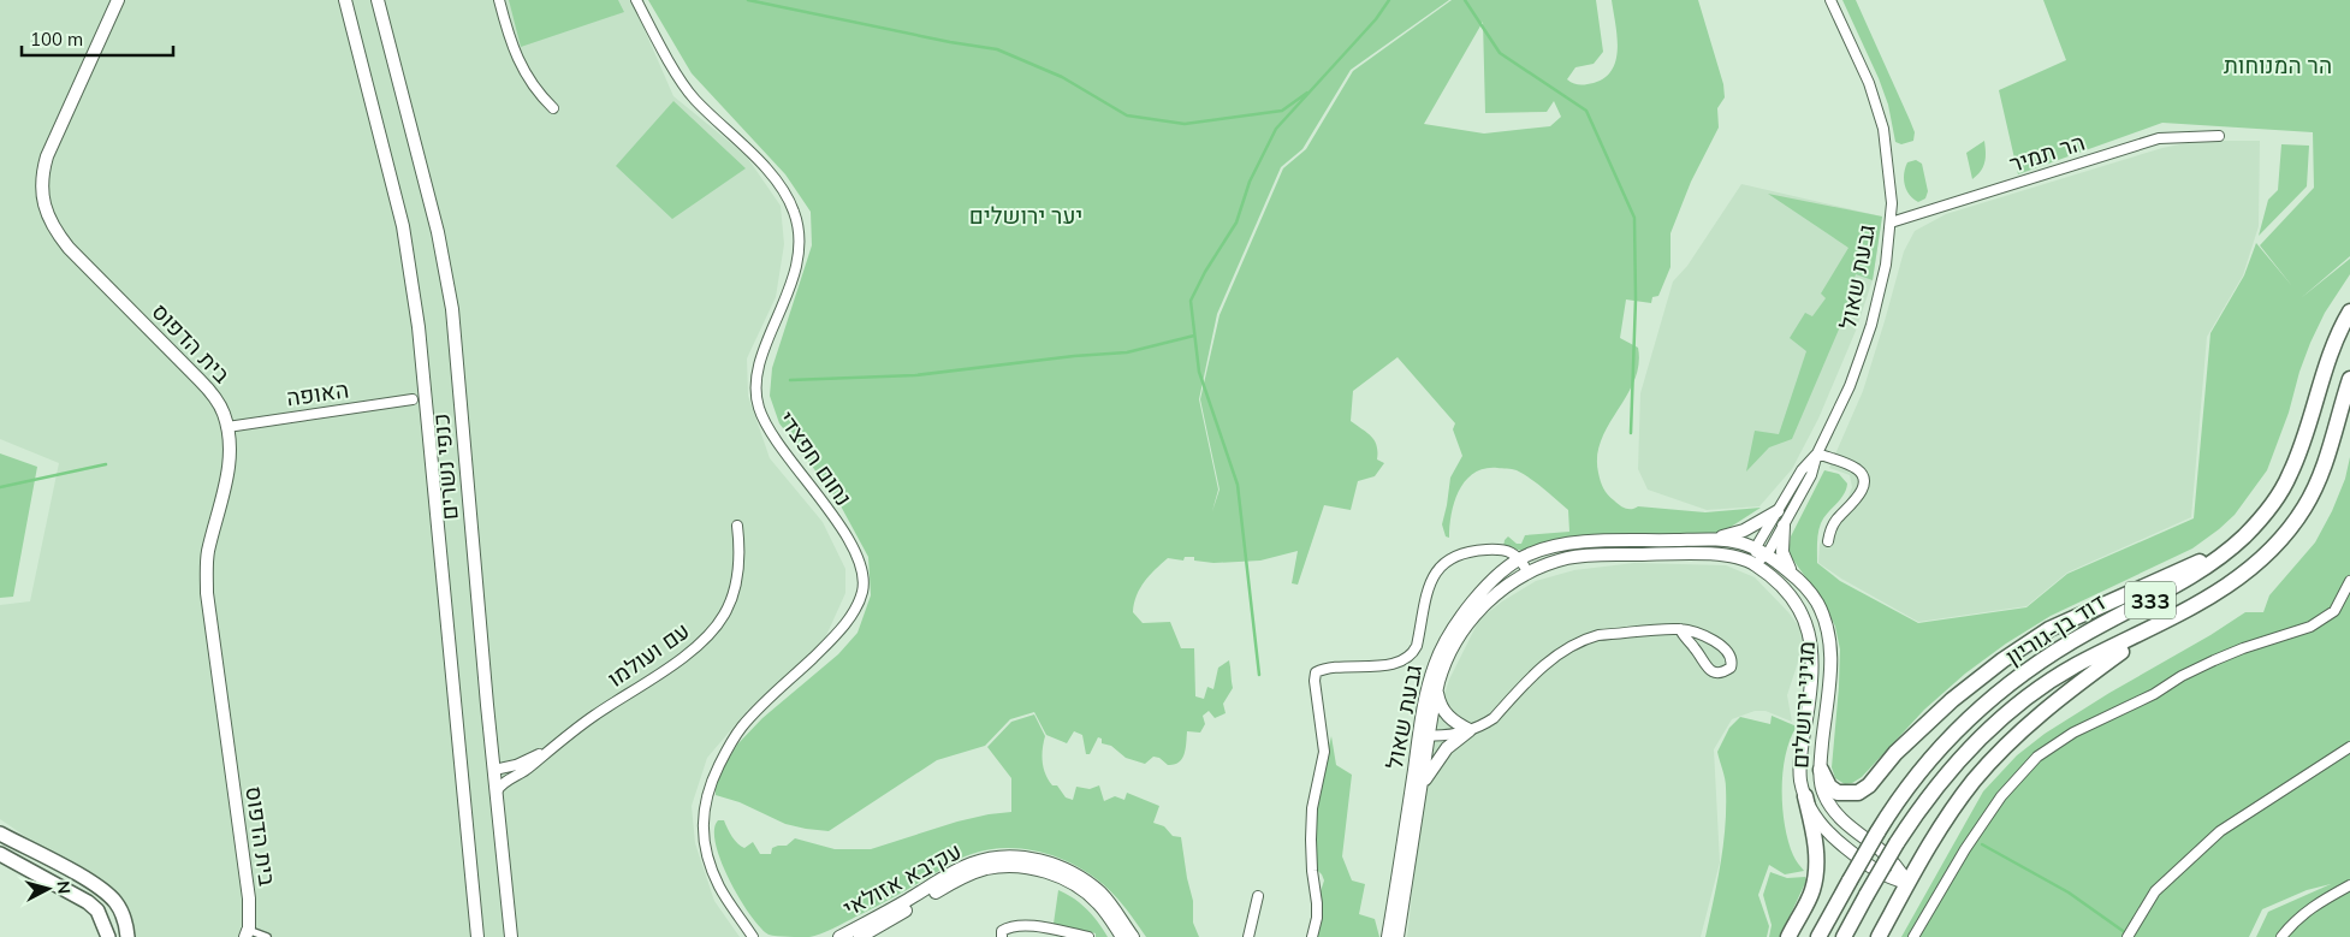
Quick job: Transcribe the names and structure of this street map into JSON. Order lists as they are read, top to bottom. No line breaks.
{"streets":{"main road":["333","דוד בן-גוריון"],"street":["הר תמיר","גבעת שאול","בית הדפוס","האופה","נחום חפצדי","כנפי נשרים","עם ועולמו","מגיני ירושלים","עקיבא אזולאי"]},"crossings":[["הר תמיר","גבעת שאול"],["גבעת שאול","מגיני ירושלים"],["בית הדפוס","האופה"],["כנפי נשרים","עם ועולמו"]],"parks":["הר המנוחות","יער ירושלים"],"scale_bar":"100 m","north":"right"}
